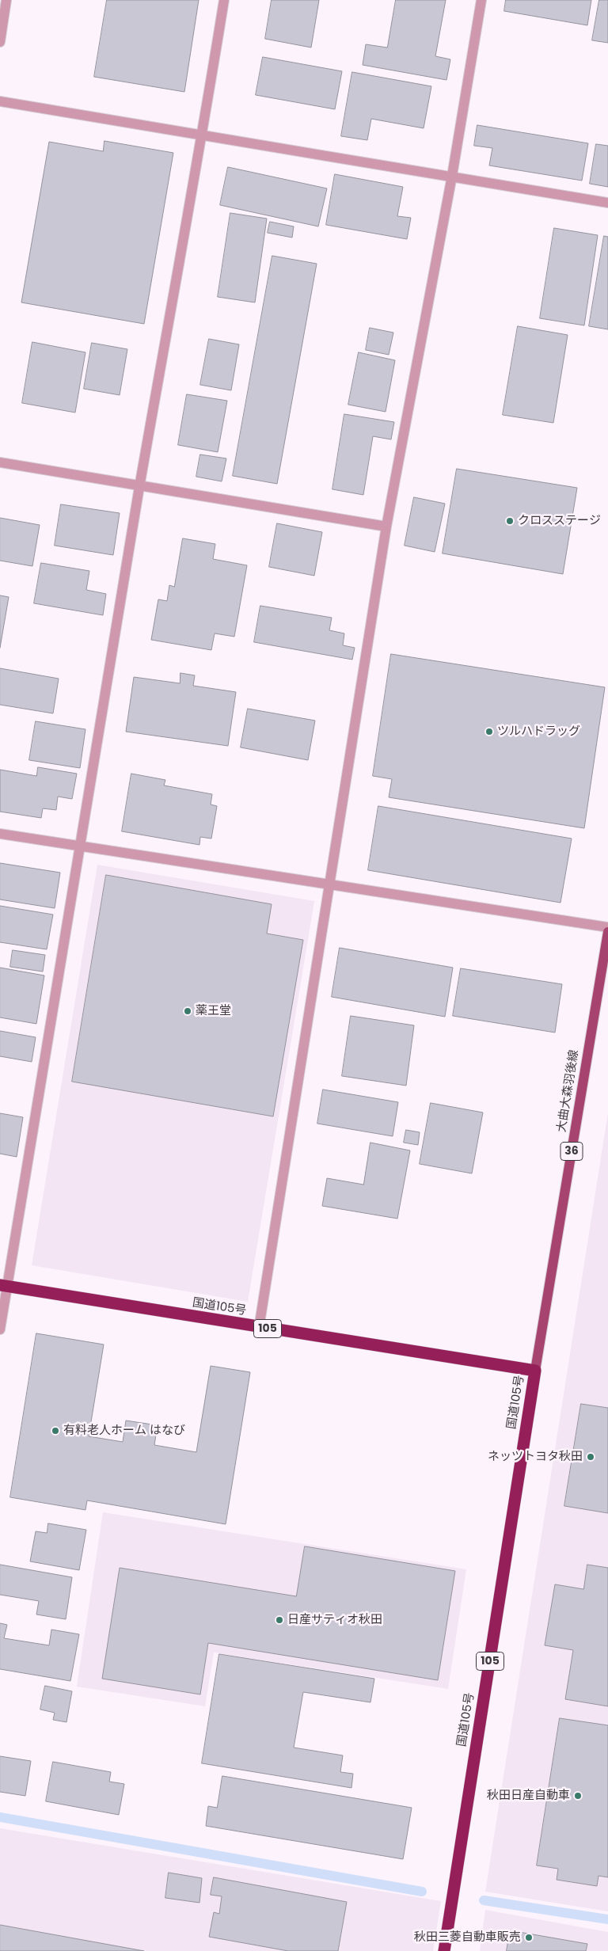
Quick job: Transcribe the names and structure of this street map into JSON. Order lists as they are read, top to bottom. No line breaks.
{"streets":{"highway":["国道105号","105"],"main road":["大曲大森羽後線","36"]},"crossings":[["大曲大森羽後線","国道105号"]],"places":["クロスステージ","ツルハドラッグ","薬王堂","有料老人ホーム はなび","ネッツトヨタ秋田","日産サティオ秋田","秋田日産自動車","秋田三菱自動車販売"]}
